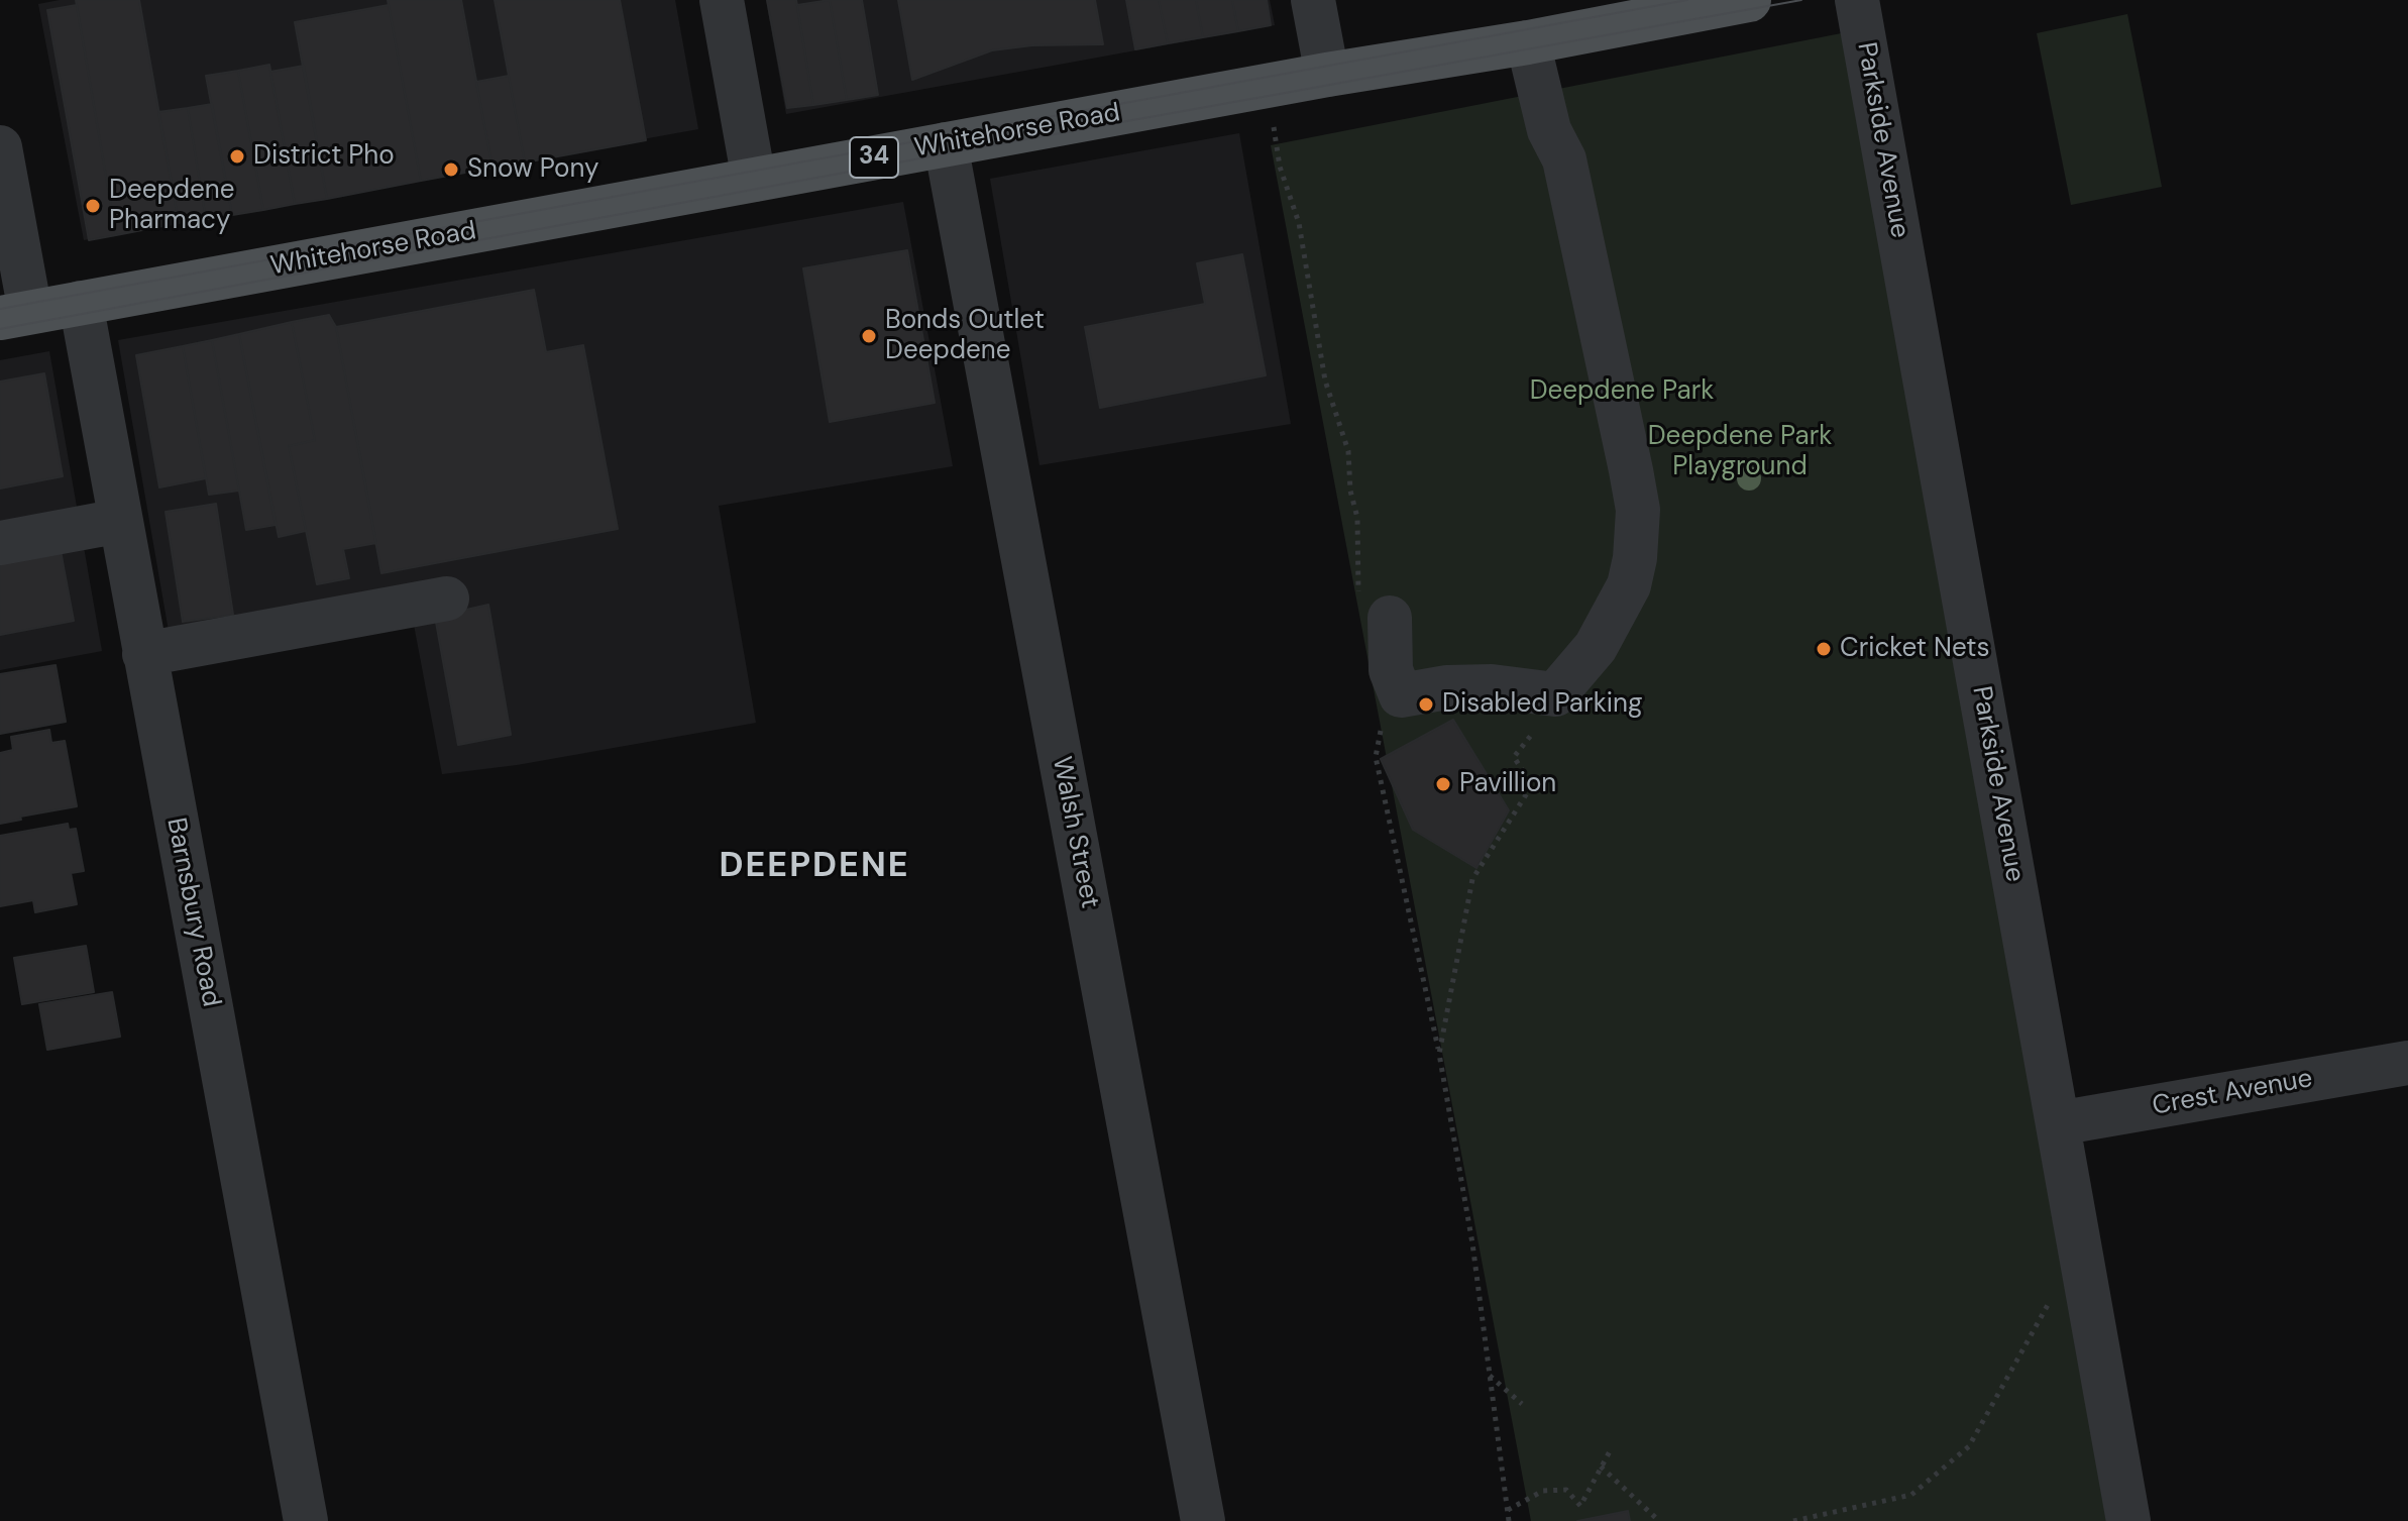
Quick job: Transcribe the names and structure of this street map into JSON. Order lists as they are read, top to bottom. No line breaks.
{"streets":{"main road":["Whitehorse Road","34"],"street":["Parkside Avenue","Walsh Street","Barnsbury Road","Crest Avenue"]},"crossings":[["Whitehorse Road","Walsh Street"],["Whitehorse Road","Barnsbury Road"],["Parkside Avenue","Crest Avenue"]],"districts":["DEEPDENE"],"parks":["Deepdene Park","Deepdene Park Playground"],"places":["District Pho","Snow Pony","Deepdene Pharmacy","Bonds Outlet Deepdene","Cricket Nets","Disabled Parking","Pavillion"]}
